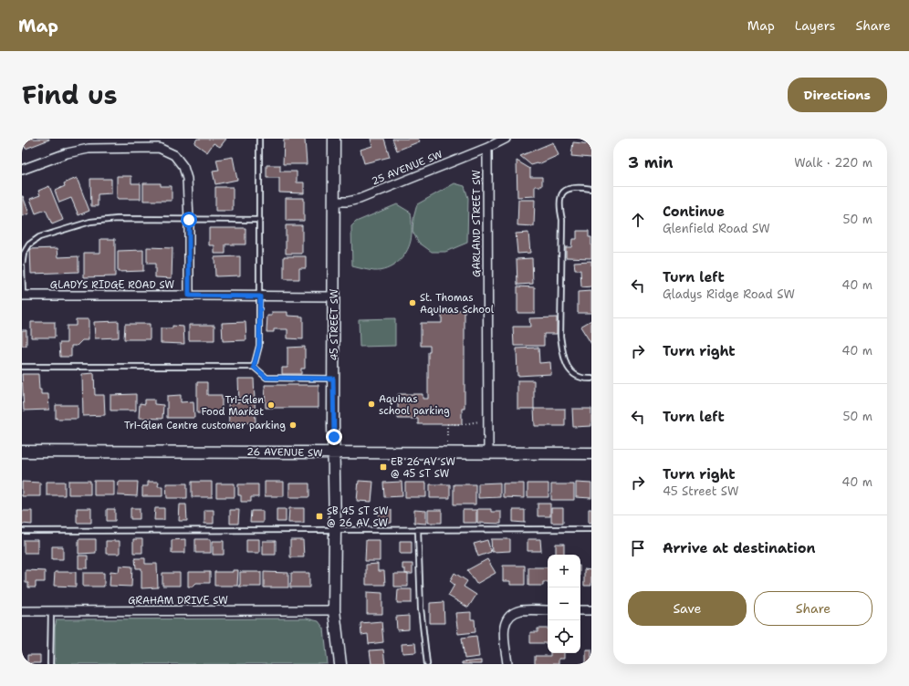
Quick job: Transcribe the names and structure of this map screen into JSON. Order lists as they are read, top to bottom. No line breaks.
{"streets":{"street":["25 AVENUE SW","GARLAND STREET SW","GLADYS RIDGE ROAD SW","45 STREET SW","26 AVENUE SW","GRAHAM DRIVE SW"]},"crossings":[["25 AVENUE SW","GARLAND STREET SW"],["25 AVENUE SW","45 STREET SW"],["GARLAND STREET SW","26 AVENUE SW"],["GLADYS RIDGE ROAD SW","45 STREET SW"],["45 STREET SW","26 AVENUE SW"],["45 STREET SW","GRAHAM DRIVE SW"]],"places":{"other":["St. Thomas Aquinas School","Aquinas school parking","Tri-Glen Food Market","Tri-Glen Centre customer parking"],"transit":["EB 26 AV SW @ 45 ST SW","SB 45 ST SW @ 26 AV SW"]},"page":{"header":"Map","nav":["Map","Layers","Share"],"title":"Find us","buttons":["Directions",["Save","Share"]],"heading":["3 min","Walk · 220 m"],"list":[["Continue","Glenfield Road SW","50 m"],["Turn left","Gladys Ridge Road SW","40 m"],["Turn right","40 m"],["Turn left","50 m"],["Turn right","45 Street SW","40 m"],"Arrive at destination"],"map_buttons":["+","−"]}}
